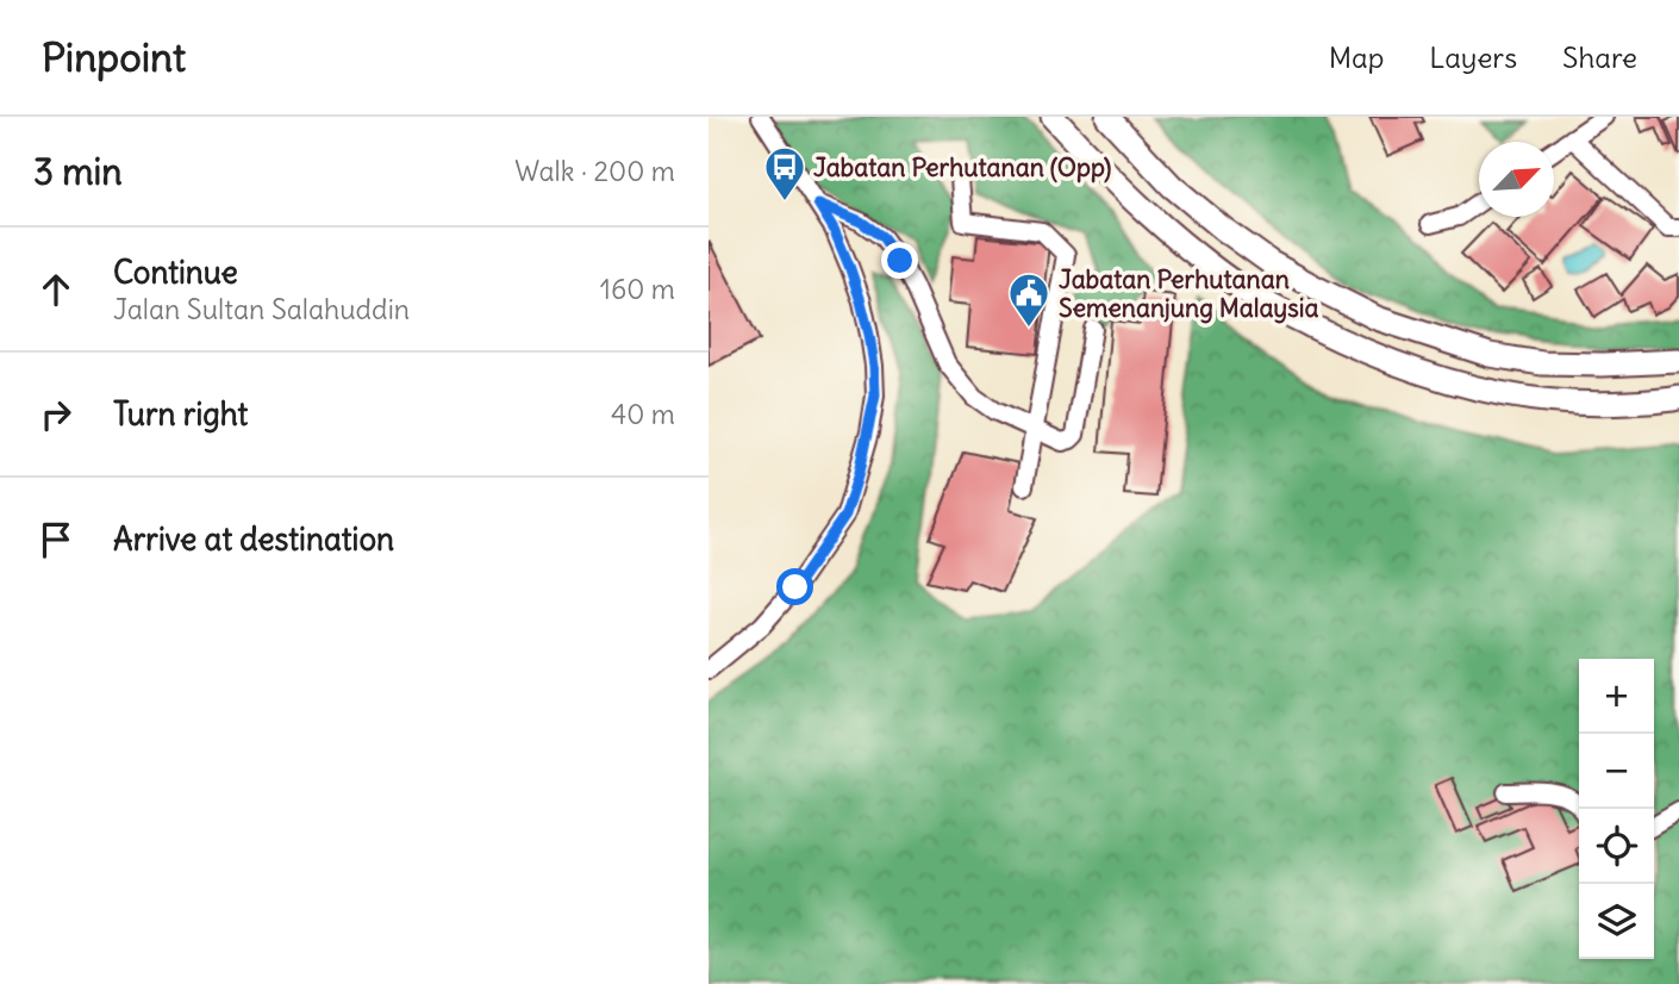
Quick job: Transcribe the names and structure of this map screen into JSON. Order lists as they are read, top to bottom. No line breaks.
{"places":{"bus stop":["Jabatan Perhutanan (Opp)"],"public building":["Jabatan Perhutanan Semenanjung Malaysia"]},"north":"top right","page":{"header":"Pinpoint","nav":["Map","Layers","Share"],"heading":["3 min","Walk · 200 m"],"list":[["Continue","Jalan Sultan Salahuddin","160 m"],["Turn right","40 m"],"Arrive at destination"],"map_buttons":["+","−"]}}
